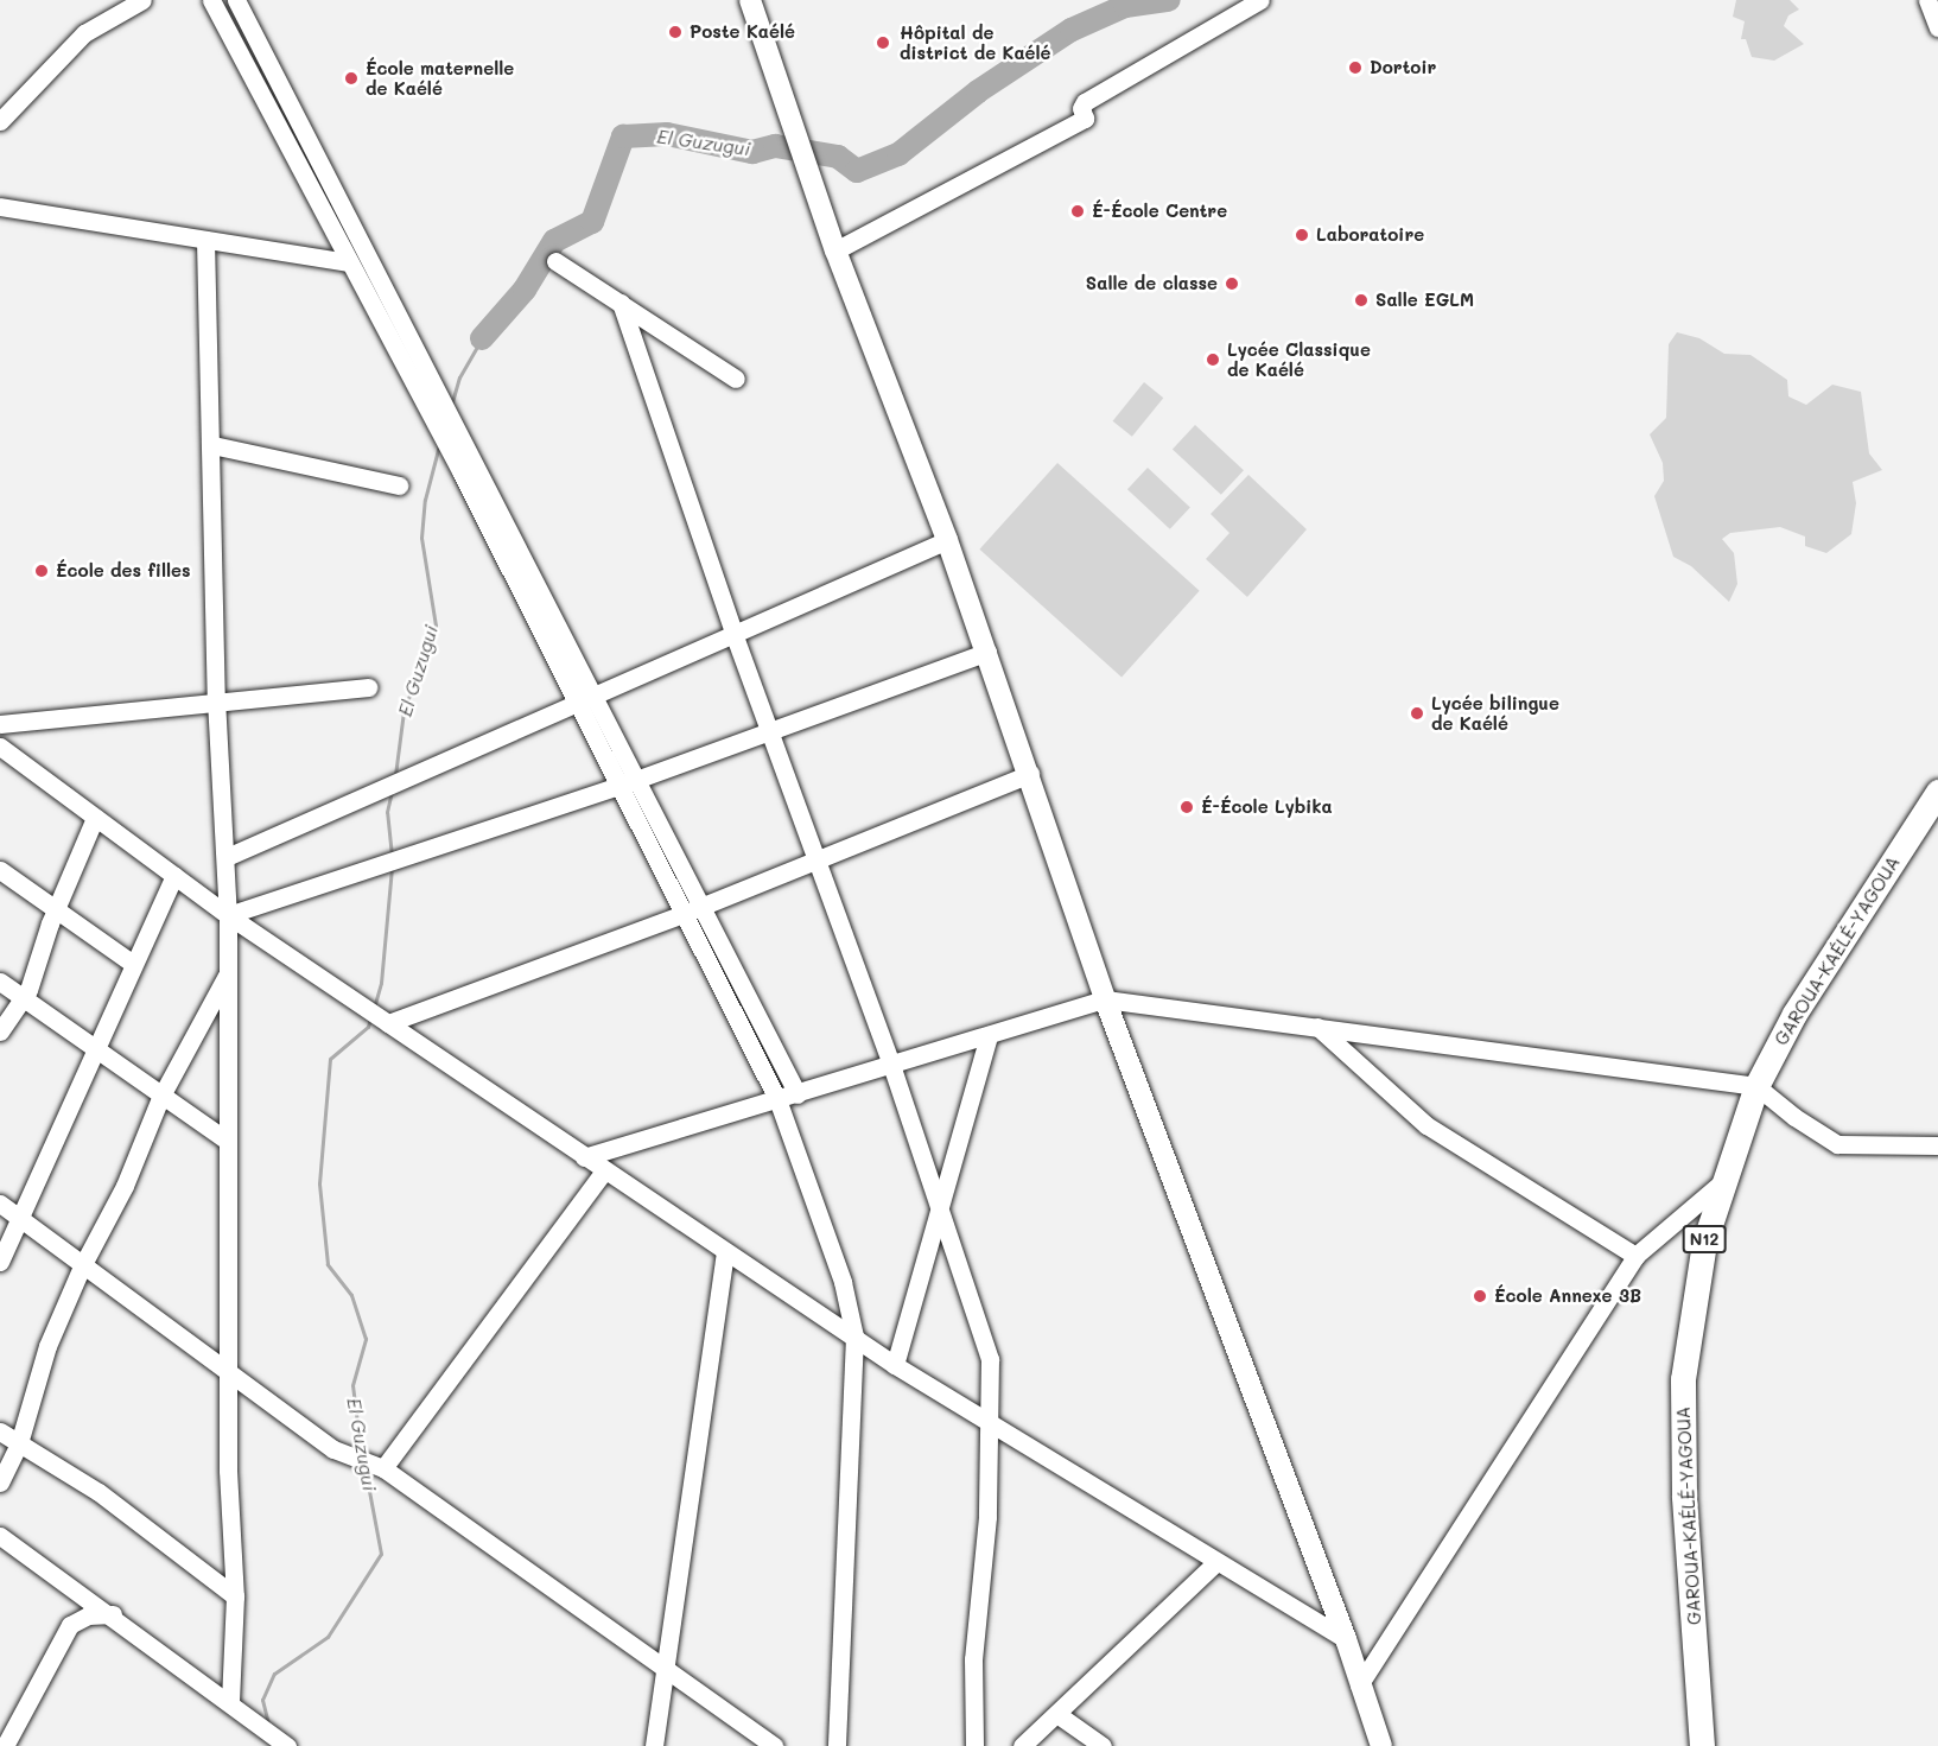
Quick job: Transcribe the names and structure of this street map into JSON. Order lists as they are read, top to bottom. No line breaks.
{"streets":{"highway":["GAROUA-KAÉLÉ-YAGOUA","N12"]},"water":["El Guzugui"],"places":["Poste Kaélé","Hôpital de district de Kaélé","Dortoir","École maternelle de Kaélé","É-École Centre","Laboratoire","Salle de classe","Salle EGLM","Lycée Classique de Kaélé","École des filles","Lycée bilingue de Kaélé","É-École Lybika","École Annexe 3B"]}
